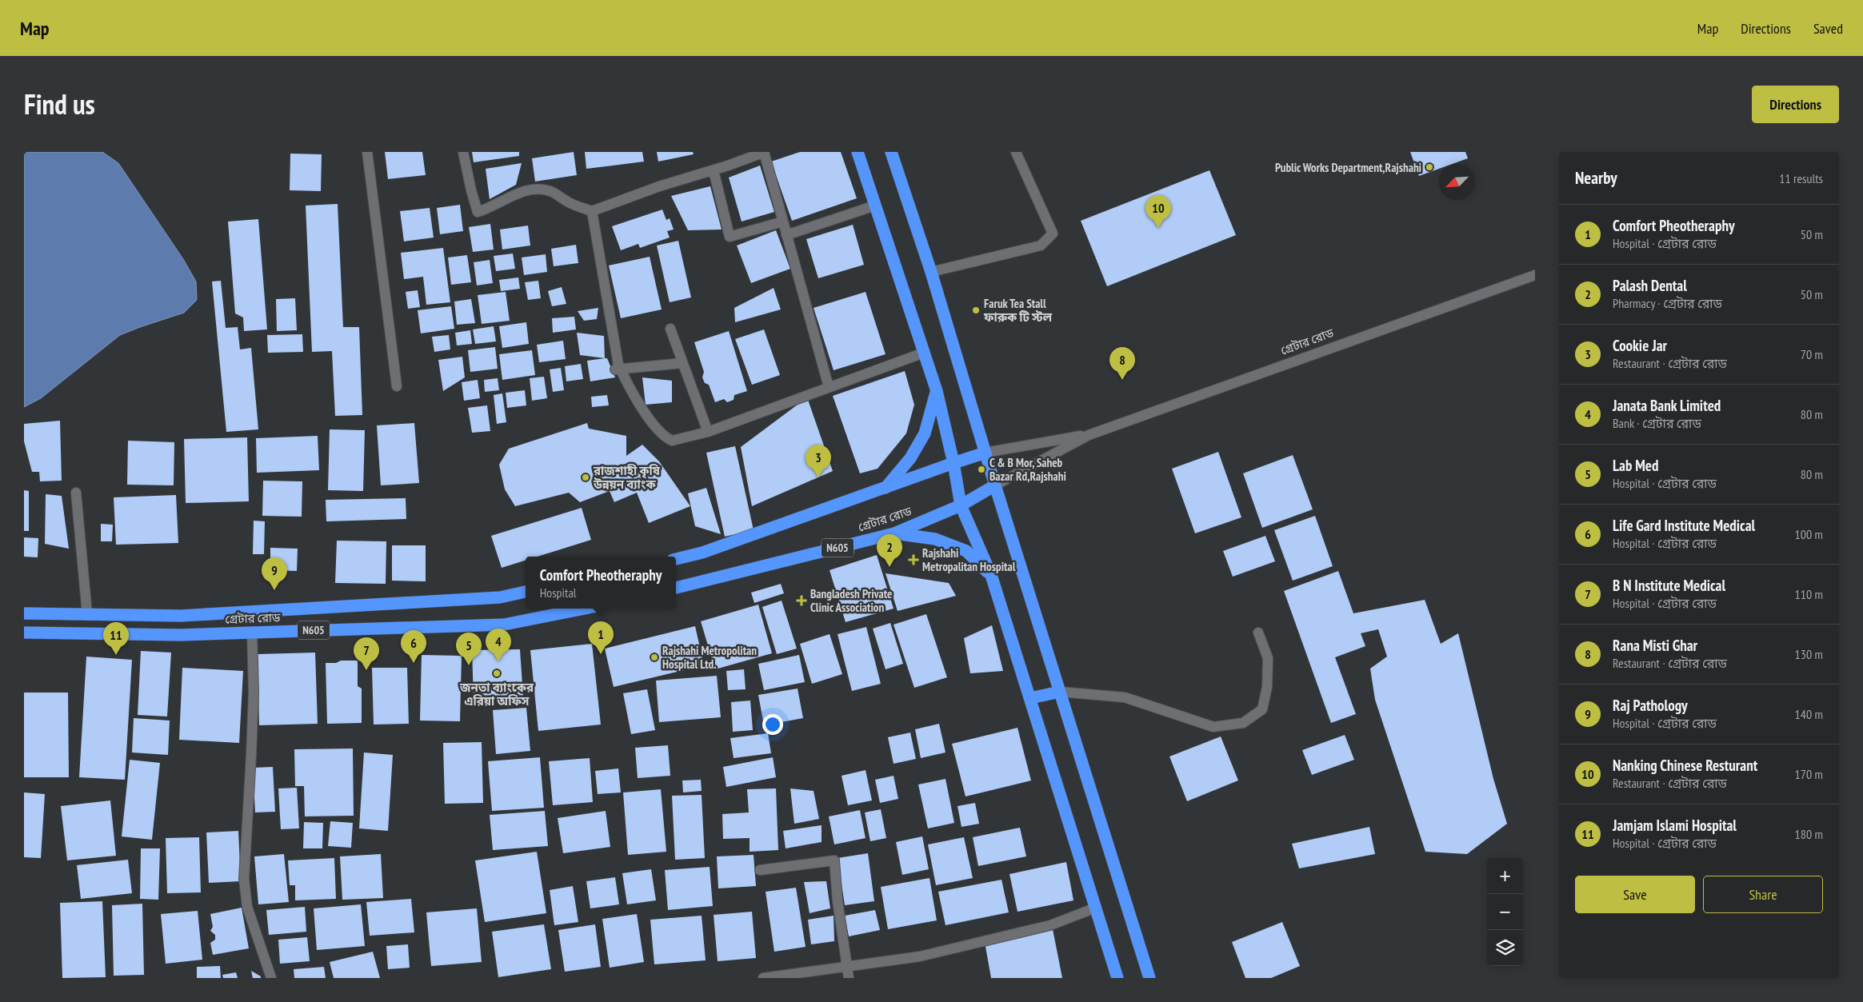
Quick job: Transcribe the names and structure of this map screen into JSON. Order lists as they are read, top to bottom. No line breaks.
{"streets":{"highway":["গ্রেটার রোড","N605"]},"places":{"other":["Public Works Department,Rajshahi","Faruk Tea Stall ফারুক টি স্টল","C & B Mor, Saheb Bazar Rd,Rajshahi","রাজশাহী কৃষি উন্নয়ন ব্যাংক","Rajshahi Metropolitan Hospital Ltd.","জনতা ব্যাংকের এরিয়া অফিস"],"health":["Rajshahi Metropalitan Hospital","Bangladesh Private Clinic Association"]},"north":"bottom left","page":{"header":"Map","nav":["Map","Directions","Saved"],"title":"Find us","buttons":["Directions",["Save","Share"]],"heading":["Nearby","11 results"],"pins":["10","8","3","2","9","1","11","4","6","5","7"],"list":[{"mark":"1","name":"Comfort Pheotheraphy","note":"Hospital · গ্রেটার রোড","value":"50 m"},{"mark":"2","name":"Palash Dental","note":"Pharmacy · গ্রেটার রোড","value":"50 m"},{"mark":"3","name":"Cookie Jar","note":"Restaurant · গ্রেটার রোড","value":"70 m"},{"mark":"4","name":"Janata Bank Limited","note":"Bank · গ্রেটার রোড","value":"80 m"},{"mark":"5","name":"Lab Med","note":"Hospital · গ্রেটার রোড","value":"80 m"},{"mark":"6","name":"Life Gard Institute Medical","note":"Hospital · গ্রেটার রোড","value":"100 m"},{"mark":"7","name":"B N Institute Medical","note":"Hospital · গ্রেটার রোড","value":"110 m"},{"mark":"8","name":"Rana Misti Ghar","note":"Restaurant · গ্রেটার রোড","value":"130 m"},{"mark":"9","name":"Raj Pathology","note":"Hospital · গ্রেটার রোড","value":"140 m"},{"mark":"10","name":"Nanking Chinese Resturant","note":"Restaurant · গ্রেটার রোড","value":"170 m"},{"mark":"11","name":"Jamjam Islami Hospital","note":"Hospital · গ্রেটার রোড","value":"180 m"}],"popup":["Comfort Pheotheraphy","Hospital"],"map_buttons":["+","−"]}}
